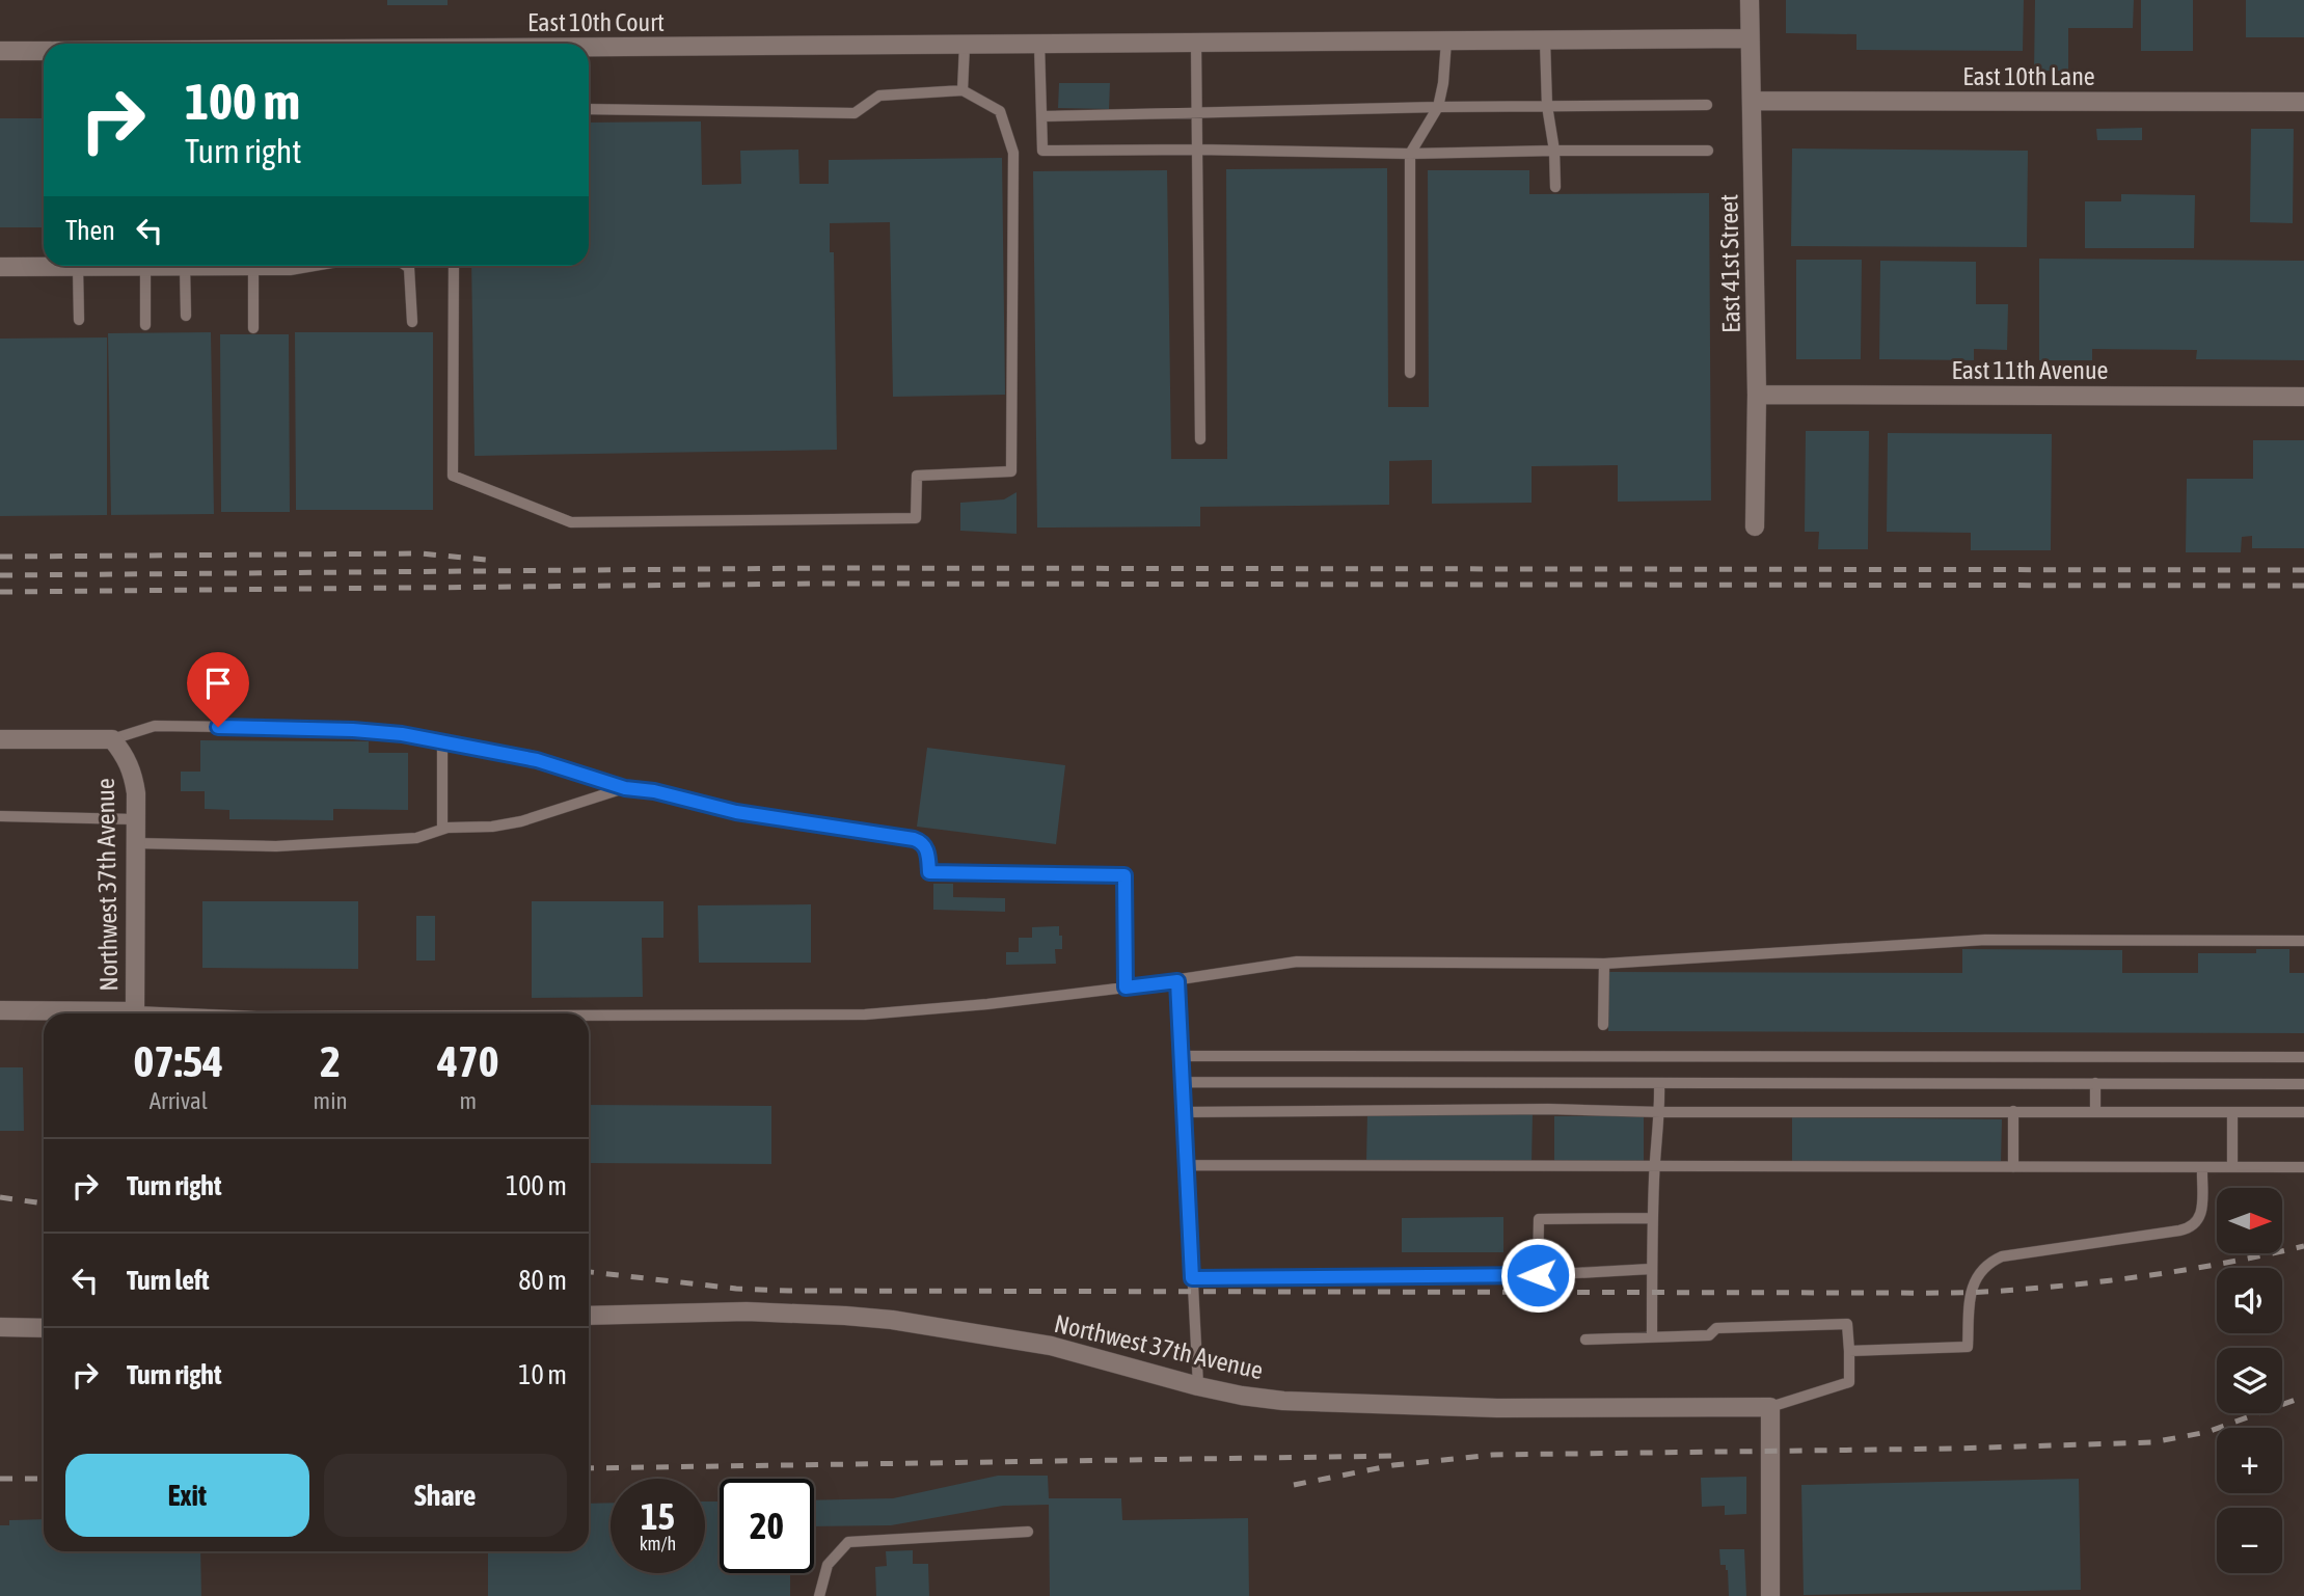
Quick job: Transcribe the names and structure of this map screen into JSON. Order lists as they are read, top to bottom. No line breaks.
{"streets":{"street":["East 10th Court","East 10th Lane","East 41st Street","East 11th Avenue","Northwest 37th Avenue"]},"crossings":[["East 10th Court","East 41st Street"],["East 10th Lane","East 41st Street"],["East 41st Street","East 11th Avenue"]],"north":"right","page":{"turn":["100 m","Turn right"],"then":"Then","eta":["07:54","Arrival","2","min","470","m"],"list":[{"name":"Turn right","value":"100 m"},{"name":"Turn left","value":"80 m"},{"name":"Turn right","value":"10 m"}],"map_buttons":["+","−"],"buttons":["Exit","Share"],"speed":"15 km/h","limit":"20"}}
